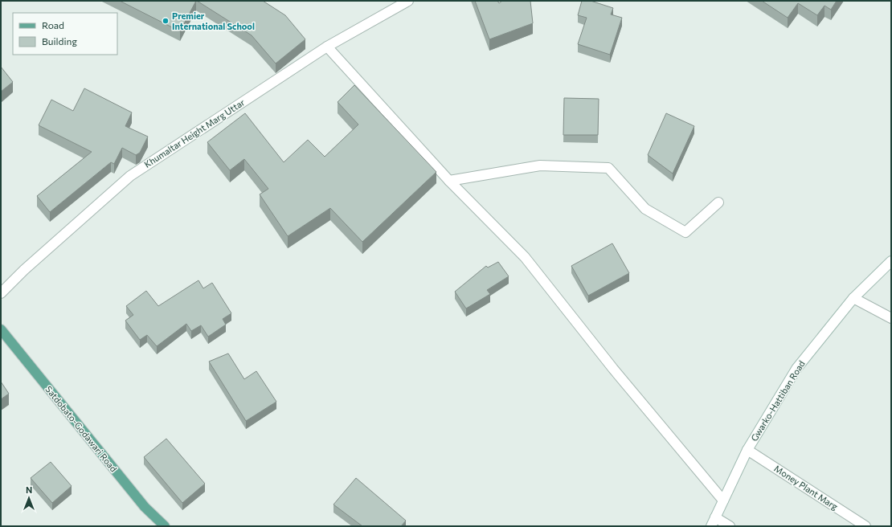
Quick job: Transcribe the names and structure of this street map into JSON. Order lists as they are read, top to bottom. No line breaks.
{"streets":{"main road":["Satdobato-Godawari Road"],"street":["Khumaltar Height Marg Uttar","Gwarko-Hattiban Road","Money Plant Marg"]},"crossings":[["Gwarko-Hattiban Road","Money Plant Marg"]],"places":["Premier International School"],"legend":["Road","Building"],"north":"top"}
